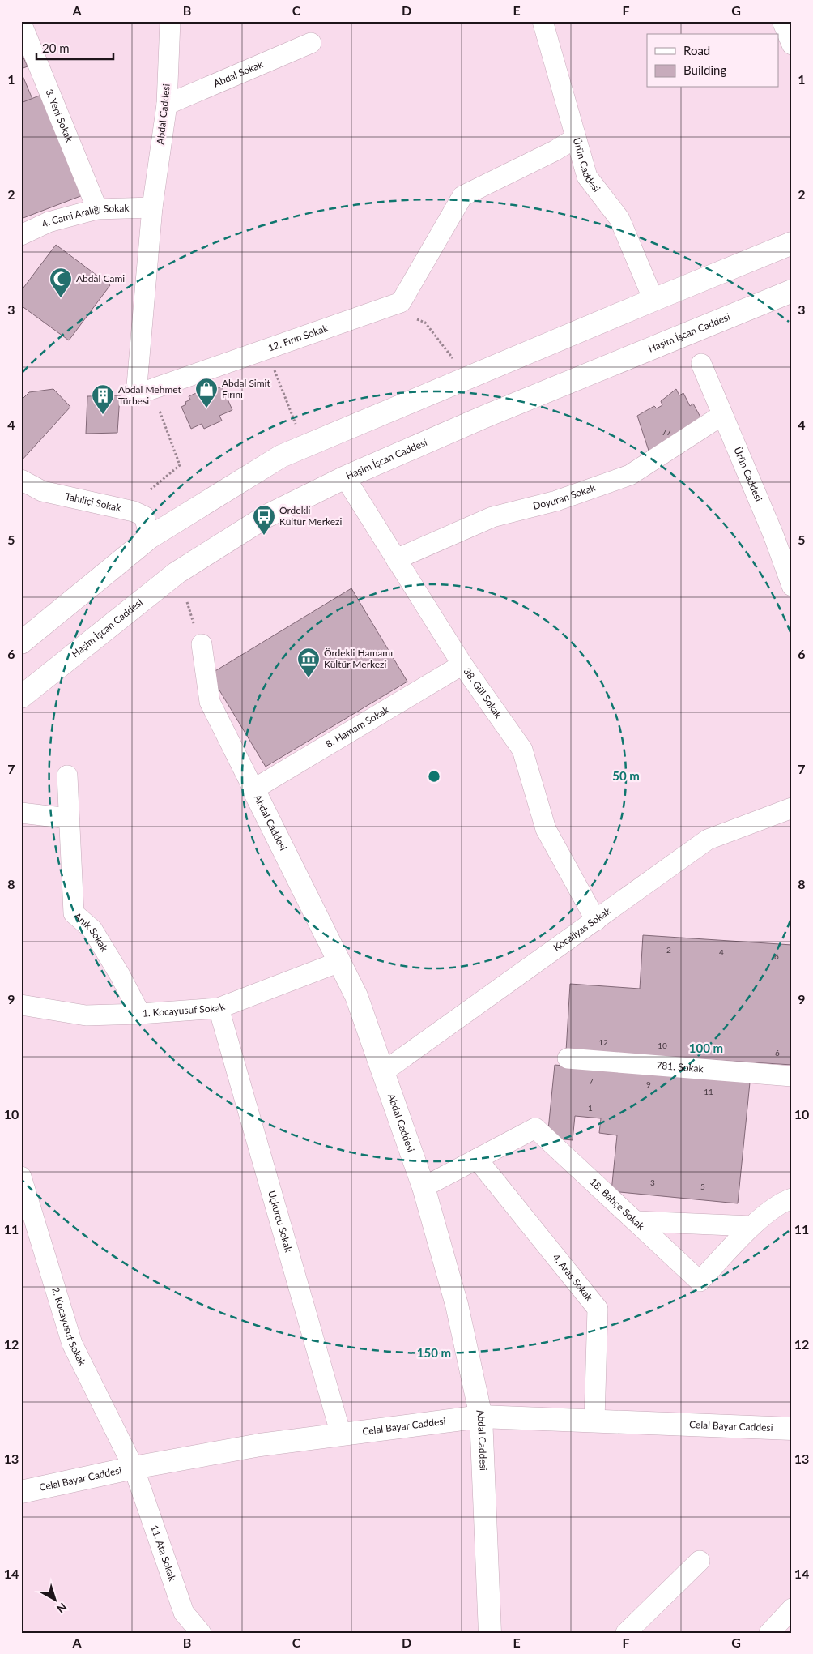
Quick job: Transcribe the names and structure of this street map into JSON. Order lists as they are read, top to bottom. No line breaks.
{"streets":{"main road":["Abdal Caddesi","Haşim İşcan Caddesi","Celal Bayar Caddesi"],"street":["Abdal Sokak","3. Yeni Sokak","Ürün Caddesi","4. Cami Aralığı Sokak","12. Fırın Sokak","Doyuran Sokak","Tahıliçi Sokak","38. Gül Sokak","8. Hamam Sokak","Kocailyas Sokak","Anık Sokak","1. Kocayusuf Sokak","781. Sokak","18. Bahçe Sokak","Uçkurcu Sokak","4. Aras Sokak","2. Kocayusuf Sokak","11. Ata Sokak"]},"crossings":[["Abdal Sokak","Abdal Caddesi"],["Abdal Caddesi","4. Cami Aralığı Sokak"],["Abdal Caddesi","12. Fırın Sokak"],["Abdal Caddesi","8. Hamam Sokak"],["Abdal Caddesi","Kocailyas Sokak"],["Abdal Caddesi","1. Kocayusuf Sokak"],["Abdal Caddesi","18. Bahçe Sokak"],["Abdal Caddesi","Celal Bayar Caddesi"],["3. Yeni Sokak","4. Cami Aralığı Sokak"],["Ürün Caddesi","Doyuran Sokak"],["4. Cami Aralığı Sokak","12. Fırın Sokak"],["Haşim İşcan Caddesi","38. Gül Sokak"],["Doyuran Sokak","38. Gül Sokak"],["38. Gül Sokak","8. Hamam Sokak"],["38. Gül Sokak","Kocailyas Sokak"],["Anık Sokak","1. Kocayusuf Sokak"],["1. Kocayusuf Sokak","Uçkurcu Sokak"],["18. Bahçe Sokak","4. Aras Sokak"],["Uçkurcu Sokak","Celal Bayar Caddesi"],["4. Aras Sokak","Celal Bayar Caddesi"],["2. Kocayusuf Sokak","Celal Bayar Caddesi"],["2. Kocayusuf Sokak","11. Ata Sokak"],["Celal Bayar Caddesi","11. Ata Sokak"]],"places":{"mosque":["Abdal Cami"],"shop":["Abdal Simit Fırını"],"building":["Abdal Mehmet Türbesi"],"bus stop":["Ördekli Kültür Merkezi"],"museum":["Ördekli Hamamı Kültür Merkezi"]},"house_numbers":["77","2","4","6","12","10","6","7","9","11","1","3","5"],"legend":["Road","Building"],"scale_bar":"20 m","north":"bottom right","grid":{"columns":["A","B","C","D","E","F","G"],"rows":["1","2","3","4","5","6","7","8","9","10","11","12","13","14"]},"rings":["50 m","100 m","150 m"]}
